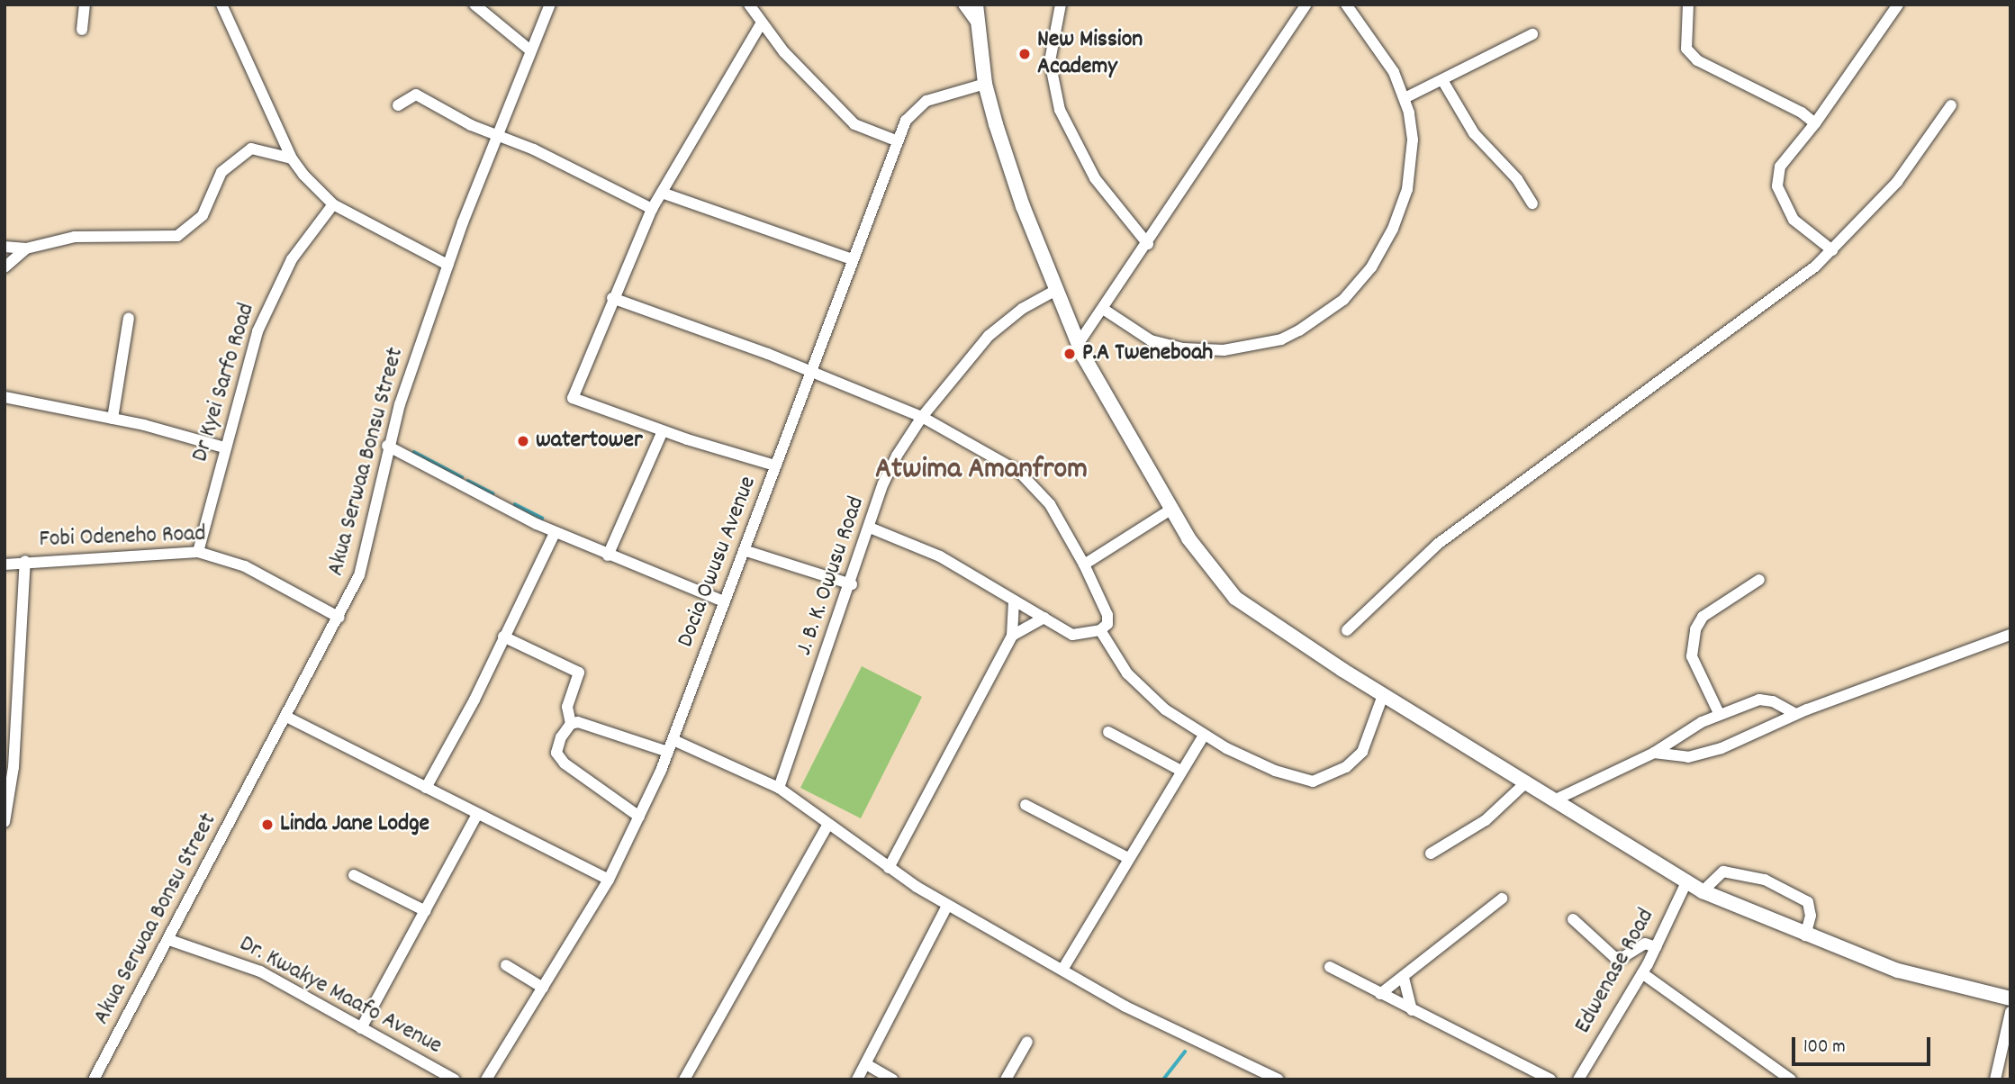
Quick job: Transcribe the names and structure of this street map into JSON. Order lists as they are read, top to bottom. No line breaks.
{"streets":{"street":["Dr Kyei Sarfo Road","Akua Serwaa Bonsu Street","Fobi Odeneho Road","Docia Owusu Avenue","J. B. K. Owusu Road","Edwenase Road","Dr. Kwakye Maafo Avenue"]},"crossings":[["Dr Kyei Sarfo Road","Fobi Odeneho Road"],["Akua Serwaa Bonsu Street","Fobi Odeneho Road"],["Akua Serwaa Bonsu Street","Dr. Kwakye Maafo Avenue"]],"districts":["Atwima Amanfrom"],"places":["New Mission Academy","P.A Tweneboah","watertower","Linda Jane Lodge"],"scale_bar":"100 m"}
